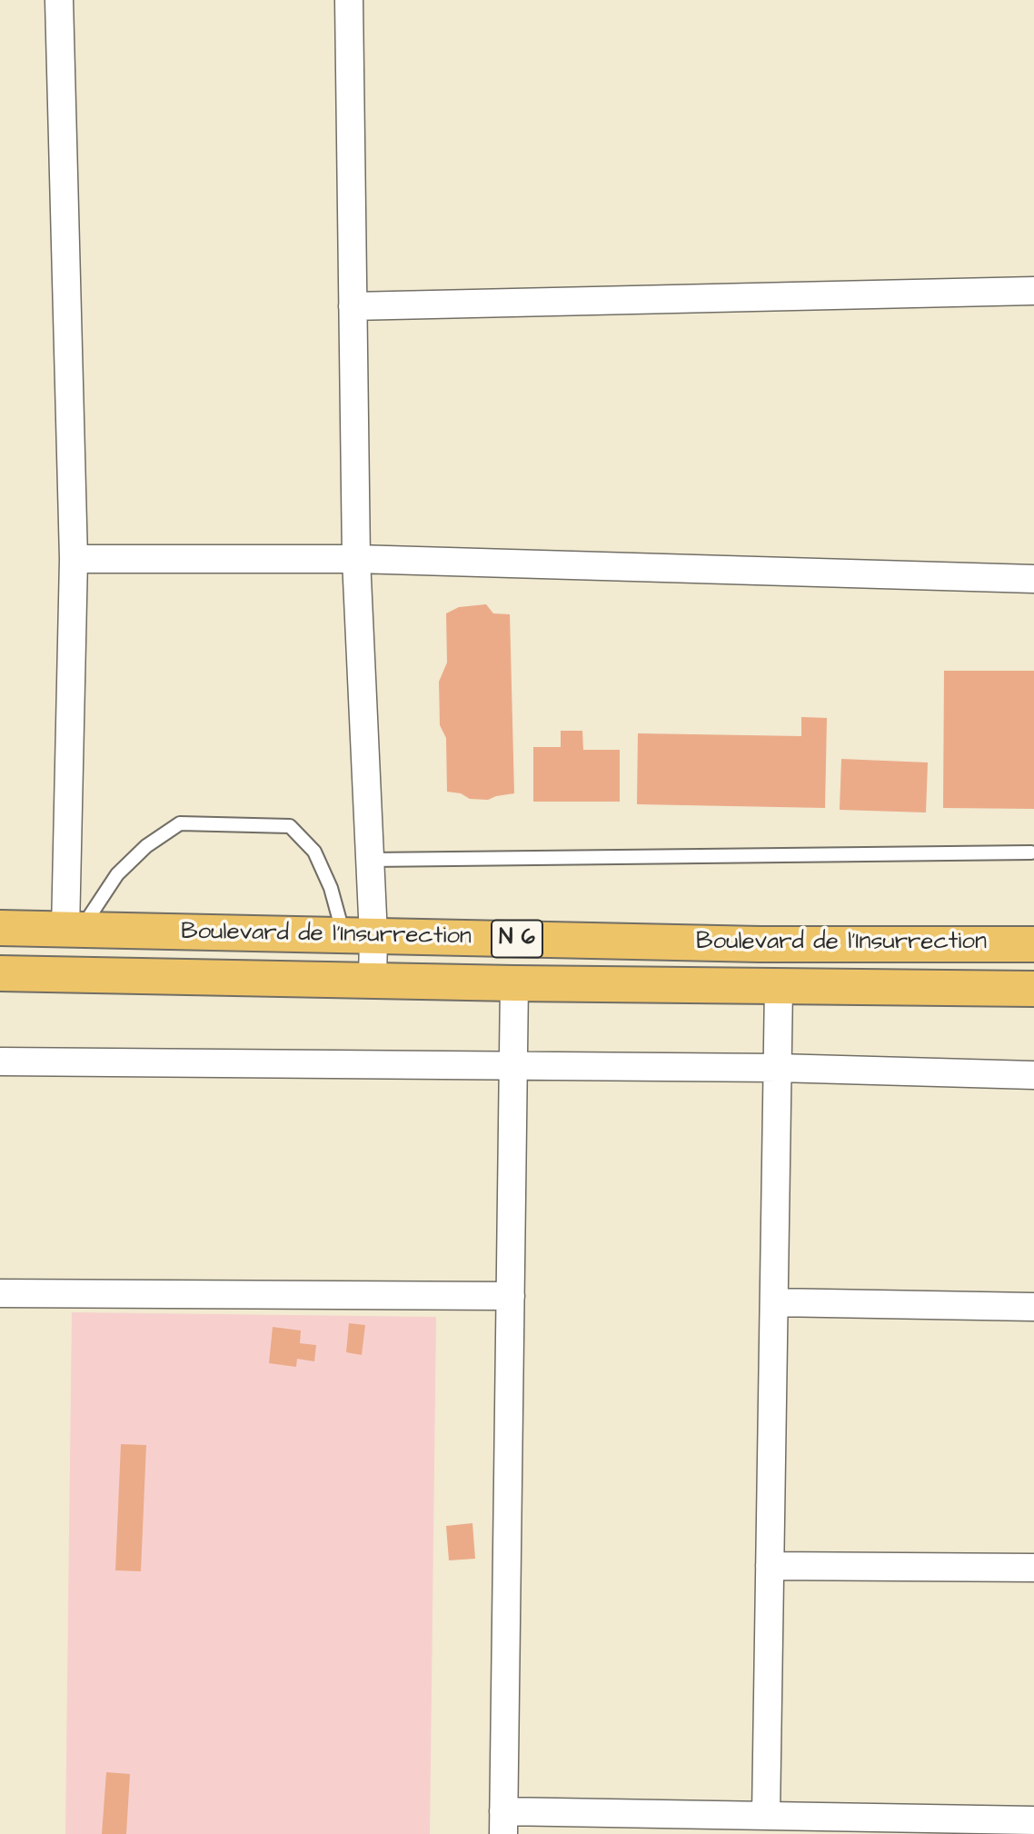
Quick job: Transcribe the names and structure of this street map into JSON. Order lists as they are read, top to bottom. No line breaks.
{"streets":{"main road":["Boulevard de l'Insurrection","N 6"]}}
